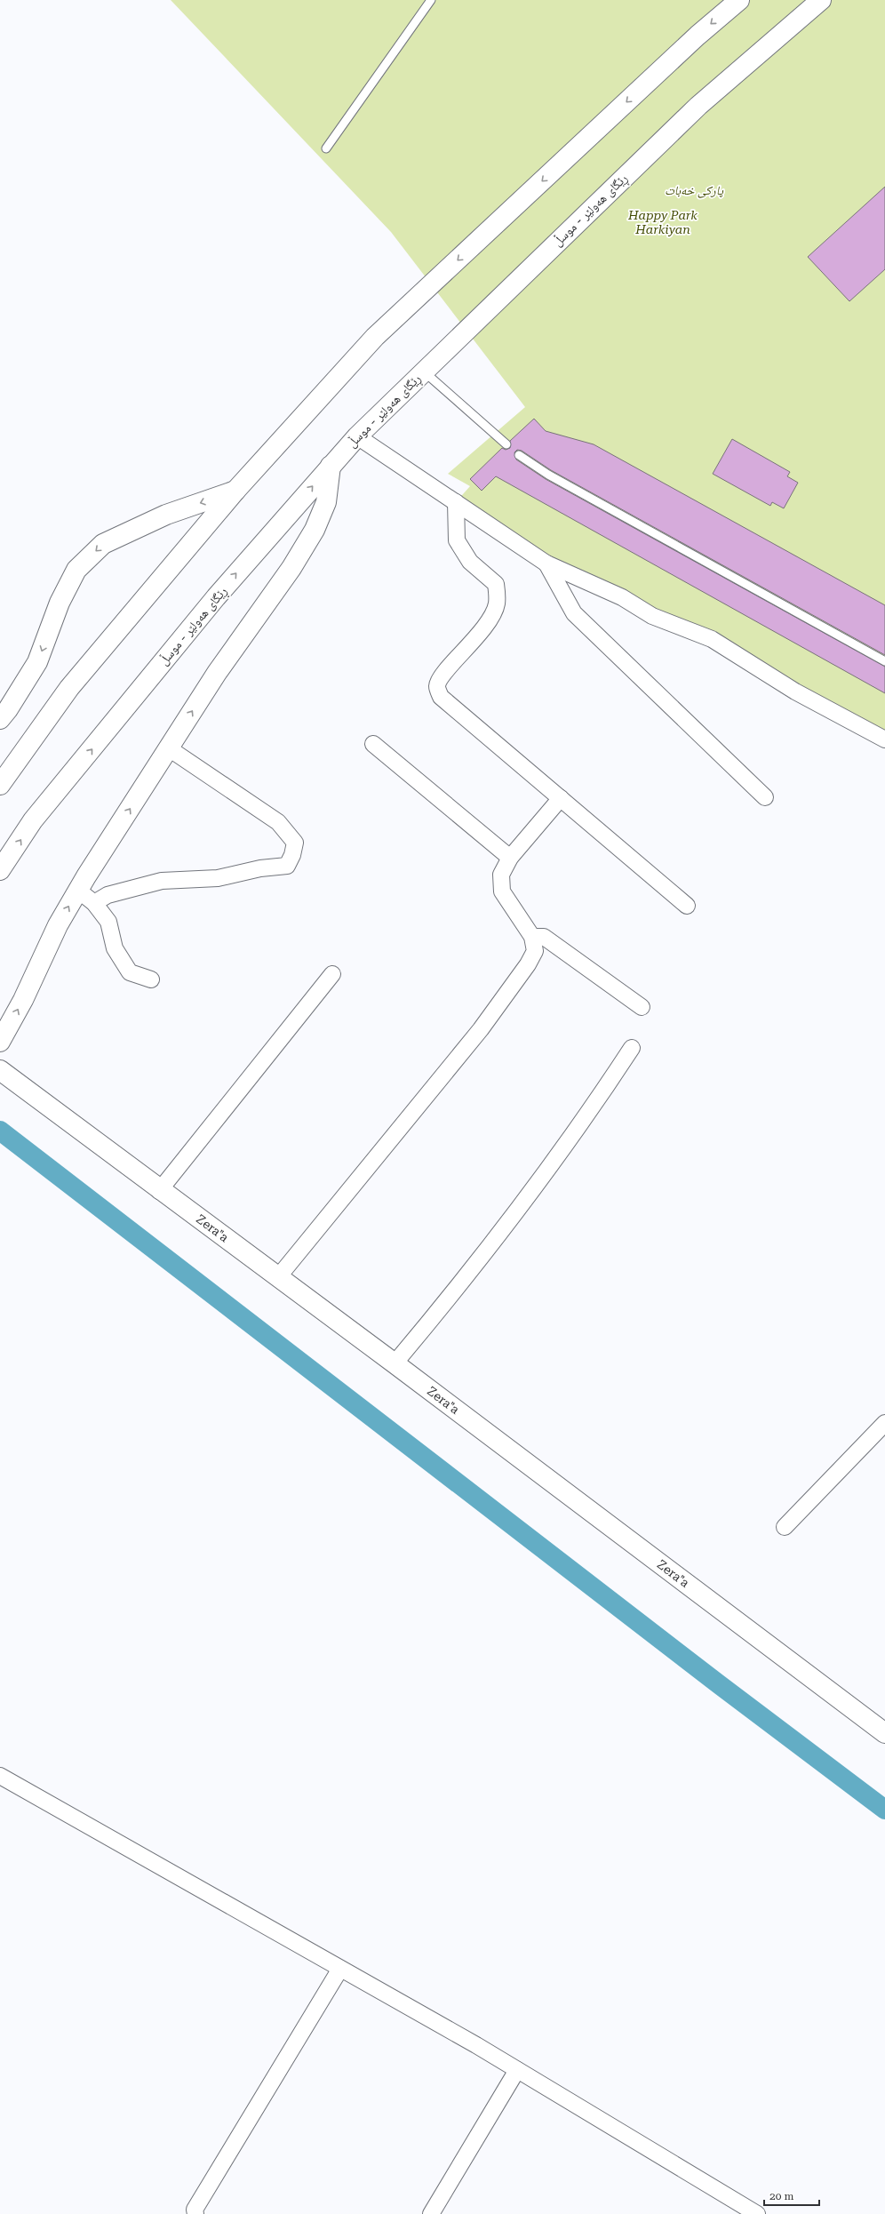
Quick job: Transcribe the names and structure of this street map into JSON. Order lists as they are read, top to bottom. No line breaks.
{"streets":{"main road":["ڕێگای هەولێر - موسڵ","Zera\"a"]},"parks":["پارکی خەبات","Happy Park Harkiyan"],"scale_bar":"20 m"}
